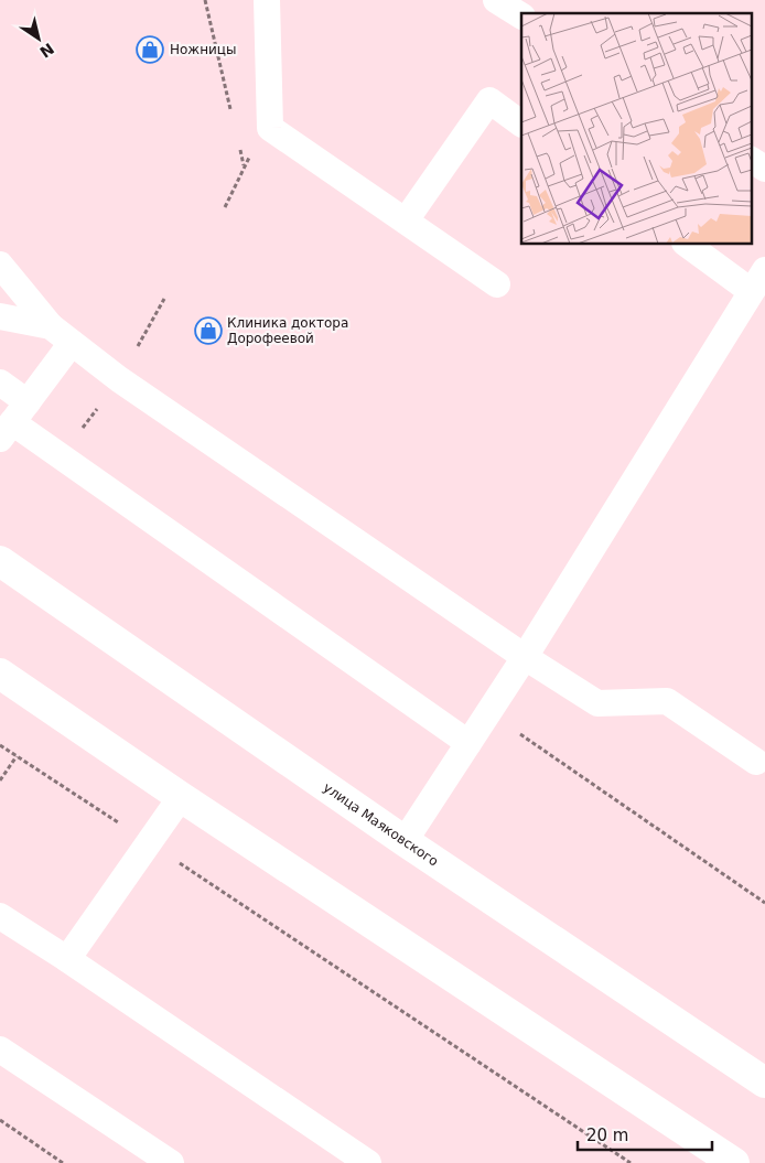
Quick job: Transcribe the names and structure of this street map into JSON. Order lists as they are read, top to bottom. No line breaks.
{"streets":{"main road":["улица Маяковского"]},"places":{"shop":["Ножницы","Клиника доктора Дорофеевой"]},"scale_bar":"20 m","north":"bottom right"}
